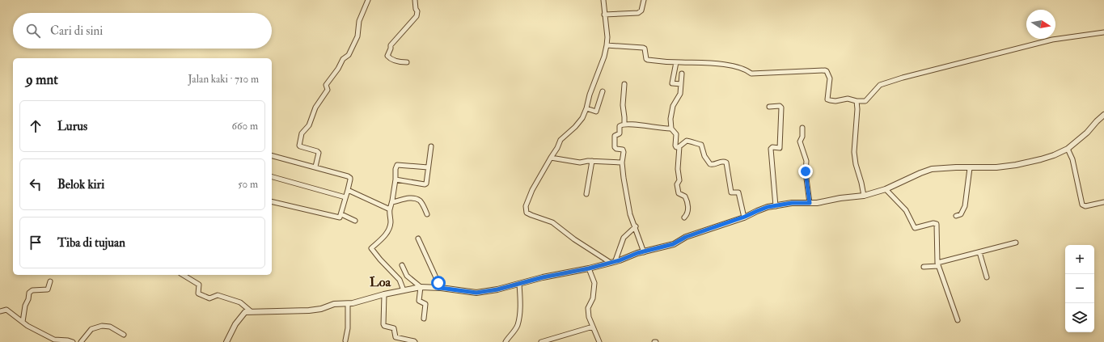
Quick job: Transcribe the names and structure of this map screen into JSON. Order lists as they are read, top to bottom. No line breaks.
{"districts":["Loa"],"north":"right","page":{"search":"Cari di sini","heading":["9 mnt","Jalan kaki · 710 m"],"list":[["Lurus","660 m"],["Belok kiri","50 m"],"Tiba di tujuan"],"map_buttons":["+","−"]}}
